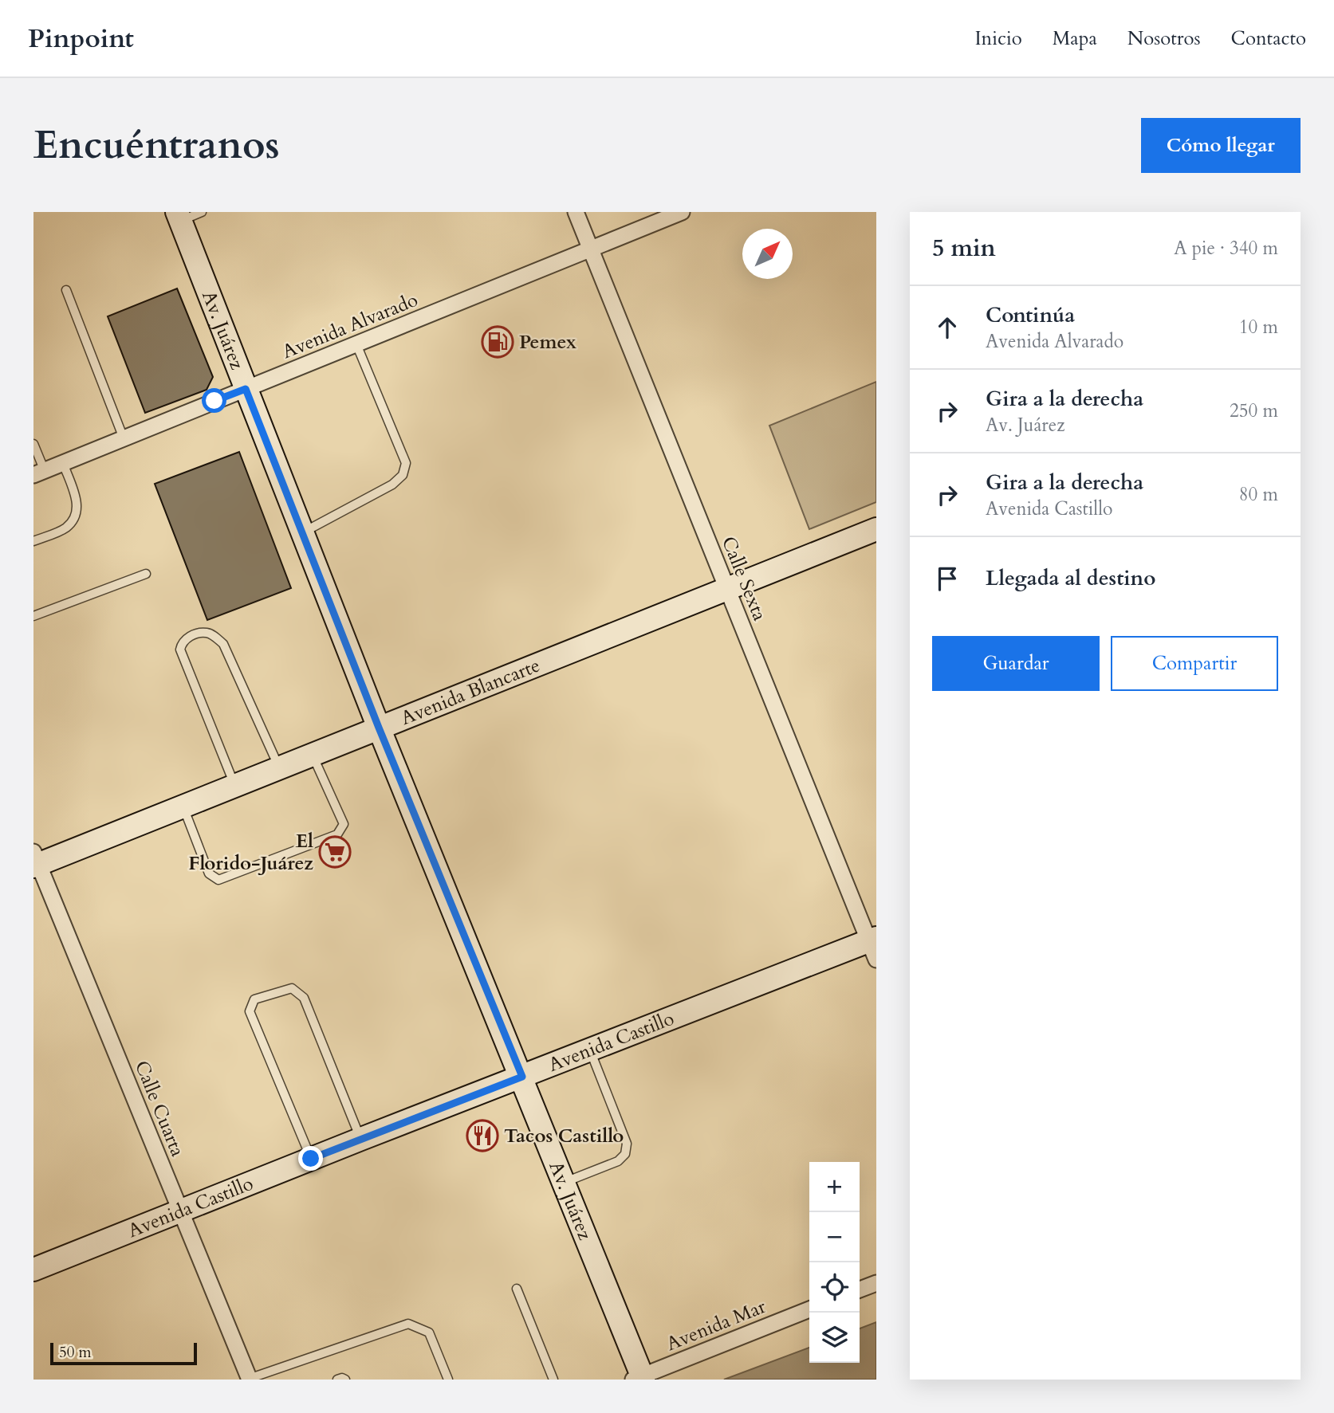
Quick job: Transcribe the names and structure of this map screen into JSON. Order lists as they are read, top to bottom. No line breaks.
{"streets":{"street":["Avenida Alvarado","Av. Juárez","Calle Sexta","Avenida Blancarte","Avenida Castillo","Calle Cuarta","Avenida Mar"]},"crossings":[["Avenida Alvarado","Av. Juárez"],["Avenida Alvarado","Calle Sexta"],["Av. Juárez","Avenida Blancarte"],["Av. Juárez","Avenida Castillo"],["Av. Juárez","Avenida Mar"],["Calle Sexta","Avenida Blancarte"],["Calle Sexta","Avenida Castillo"],["Avenida Blancarte","Calle Cuarta"],["Avenida Castillo","Calle Cuarta"]],"places":{"fuel station":["Pemex"],"supermarket":["El Florido-Juárez"],"restaurant":["Tacos Castillo"]},"scale_bar":"50 m","north":"top right","page":{"header":"Pinpoint","nav":["Inicio","Mapa","Nosotros","Contacto"],"buttons":["Cómo llegar",["Guardar","Compartir"]],"title":"Encuéntranos","heading":["5 min","A pie · 340 m"],"list":[["Continúa","Avenida Alvarado","10 m"],["Gira a la derecha","Av. Juárez","250 m"],["Gira a la derecha","Avenida Castillo","80 m"],"Llegada al destino"],"map_buttons":["+","−"],"scale":"50 m"}}
